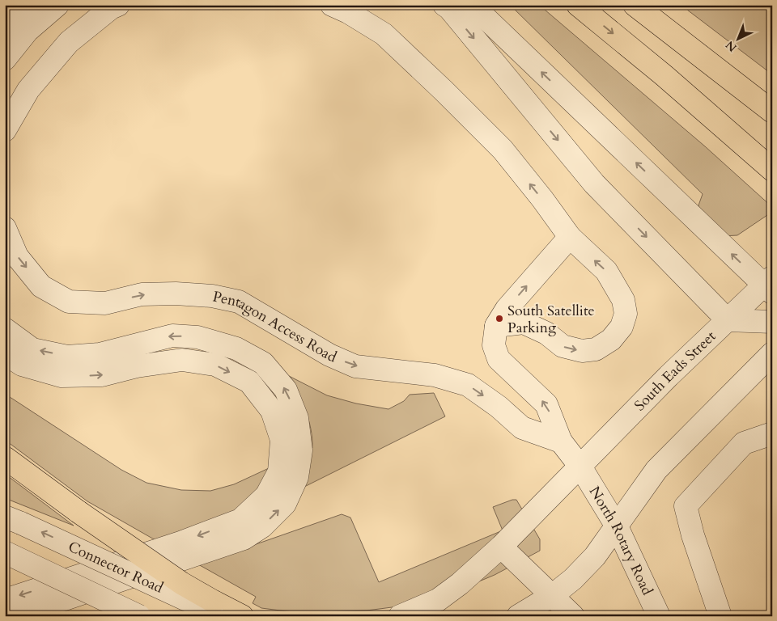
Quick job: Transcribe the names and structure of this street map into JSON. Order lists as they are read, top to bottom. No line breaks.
{"streets":{"street":["Pentagon Access Road","South Eads Street","North Rotary Road","Connector Road"]},"crossings":[["Pentagon Access Road","North Rotary Road"],["South Eads Street","North Rotary Road"]],"one_way":["Pentagon Access Road"],"places":["South Satellite Parking"],"north":"bottom left"}
